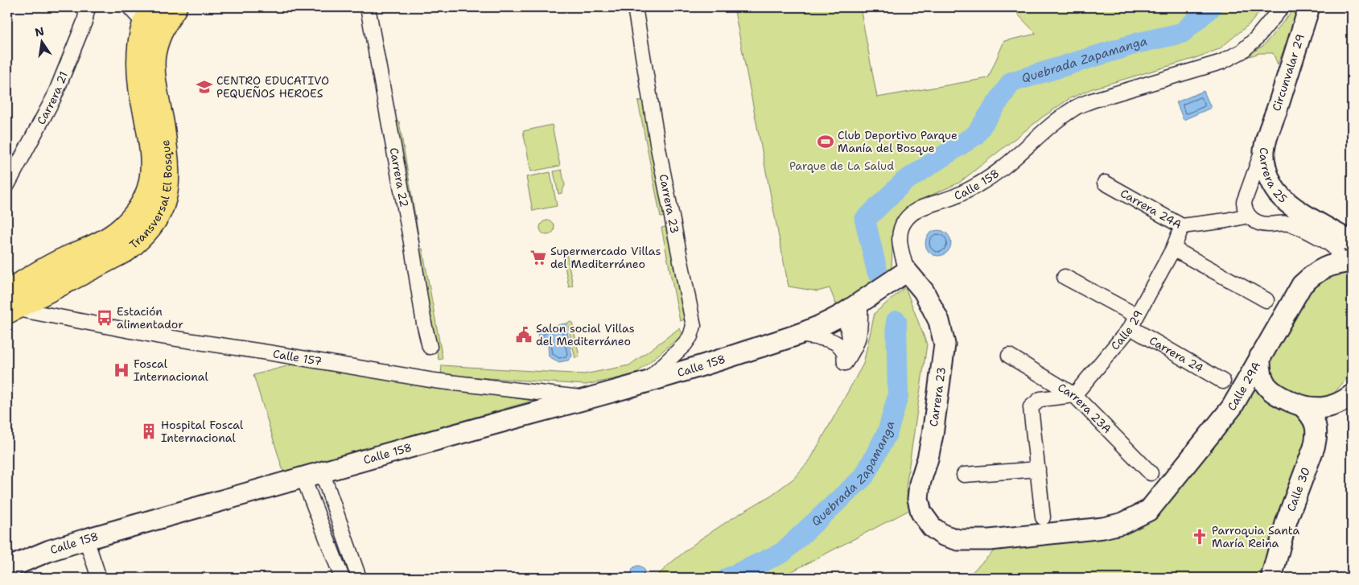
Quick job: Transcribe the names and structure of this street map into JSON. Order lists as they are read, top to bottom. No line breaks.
{"streets":{"main road":["Transversal El Bosque"],"street":["Circunvalar 29","Carrera 21","Carrera 25","Carrera 22","Calle 158","Carrera 23","Carrera 24A","Calle 29","Carrera 24","Calle 157","Calle 29A","Carrera 23A","Calle 30"]},"crossings":[["Circunvalar 29","Carrera 25"],["Carrera 25","Carrera 24A"],["Calle 158","Carrera 23"],["Calle 158","Calle 157"],["Transversal El Bosque","Calle 157"],["Carrera 23","Calle 29A"],["Carrera 24A","Calle 29"],["Calle 29","Carrera 24"],["Calle 29","Carrera 23A"]],"water":["Quebrada Zapamanga"],"parks":["Parque de La Salud"],"places":{"school or university":["CENTRO EDUCATIVO PEQUEÑOS HEROES"],"sports":["Club Deportivo Parque Manía del Bosque"],"supermarket":["Supermercado Villas del Mediterráneo"],"bus stop":["Estación alimentador"],"public building":["Salon social Villas del Mediterráneo"],"hospital":["Foscal Internacional"],"building":["Hospital Foscal Internacional"],"church":["Parroquia Santa María Reina"]},"north":"top"}
